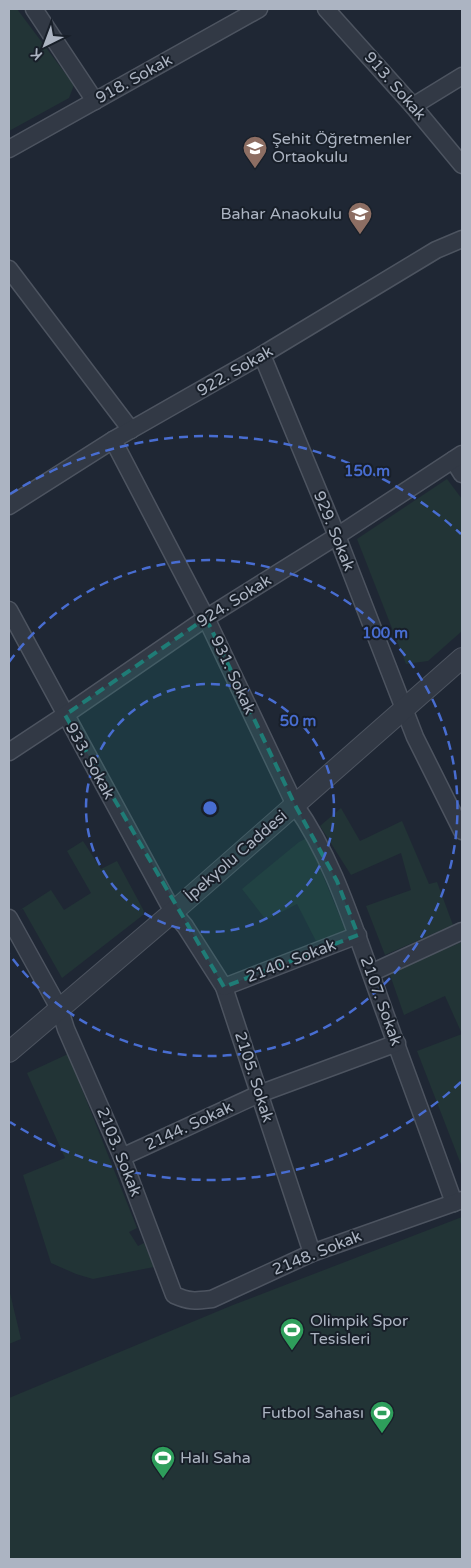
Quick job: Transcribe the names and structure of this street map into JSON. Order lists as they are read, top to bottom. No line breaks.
{"streets":{"street":["918. Sokak","913. Sokak","922. Sokak","929. Sokak","924. Sokak","931. Sokak","933. Sokak","İpekyolu Caddesi","2140. Sokak","2107. Sokak","2105. Sokak","2144. Sokak","2103. Sokak","2148. Sokak"]},"crossings":[["922. Sokak","929. Sokak"],["922. Sokak","931. Sokak"],["929. Sokak","924. Sokak"],["929. Sokak","İpekyolu Caddesi"],["924. Sokak","931. Sokak"],["924. Sokak","933. Sokak"],["931. Sokak","İpekyolu Caddesi"],["931. Sokak","2107. Sokak"],["933. Sokak","İpekyolu Caddesi"],["933. Sokak","2105. Sokak"],["İpekyolu Caddesi","2107. Sokak"],["İpekyolu Caddesi","2105. Sokak"],["İpekyolu Caddesi","2103. Sokak"],["2140. Sokak","2107. Sokak"],["2140. Sokak","2105. Sokak"],["2107. Sokak","2144. Sokak"],["2107. Sokak","2148. Sokak"],["2105. Sokak","2144. Sokak"],["2105. Sokak","2148. Sokak"],["2144. Sokak","2103. Sokak"],["2103. Sokak","2148. Sokak"]],"places":{"school or university":["Şehit Öğretmenler Ortaokulu","Bahar Anaokulu"],"sports":["Olimpik Spor Tesisleri","Futbol Sahası","Halı Saha"]},"north":"bottom left","rings":["150 m","100 m","50 m"]}
